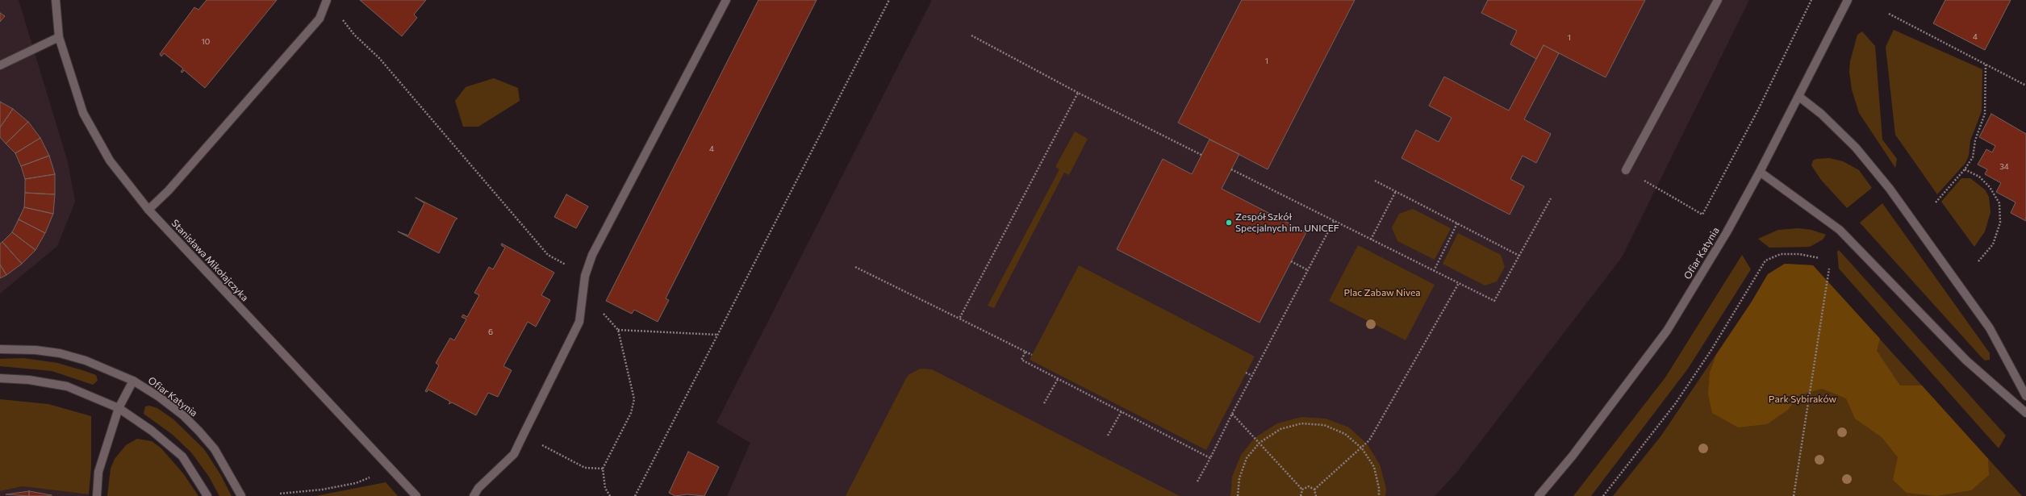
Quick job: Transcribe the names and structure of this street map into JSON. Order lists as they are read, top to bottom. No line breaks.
{"streets":{"street":["Ofiar Katynia","Stanisława Mikołajczyka"]},"parks":["Plac Zabaw Nivea","Park Sybiraków"],"places":["Zespół Szkół Specjalnych im. UNICEF"],"house_numbers":["4","1","10","1","4","34","6"]}
